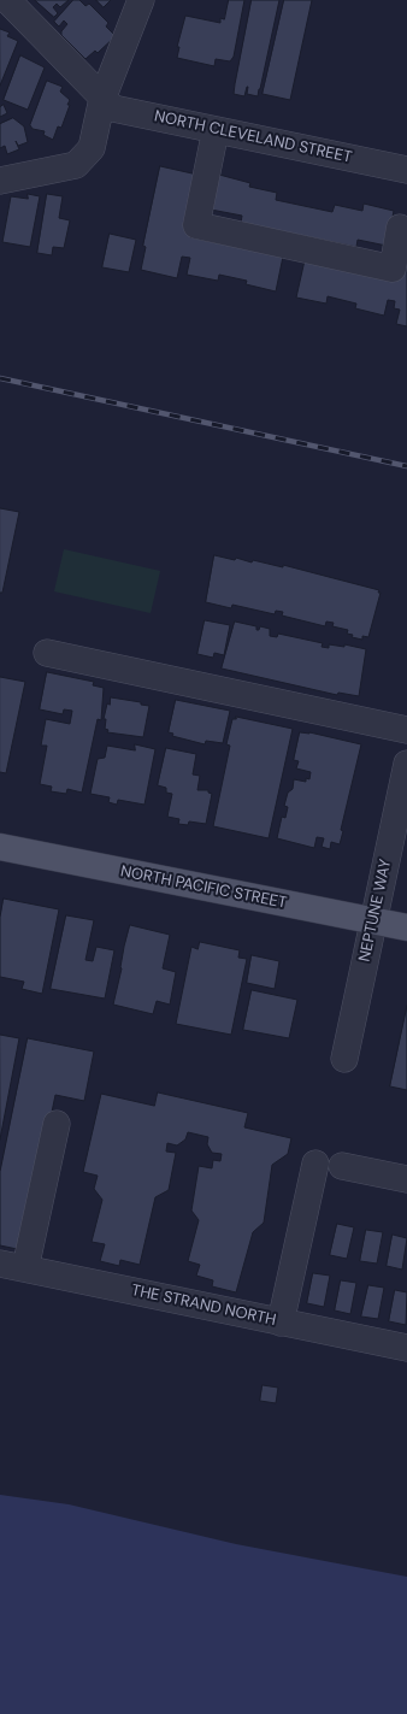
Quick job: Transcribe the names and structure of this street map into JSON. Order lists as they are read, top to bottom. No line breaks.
{"streets":{"main road":["NORTH PACIFIC STREET"],"street":["NORTH CLEVELAND STREET","NEPTUNE WAY","THE STRAND NORTH"]},"crossings":[["NORTH PACIFIC STREET","NEPTUNE WAY"]]}
